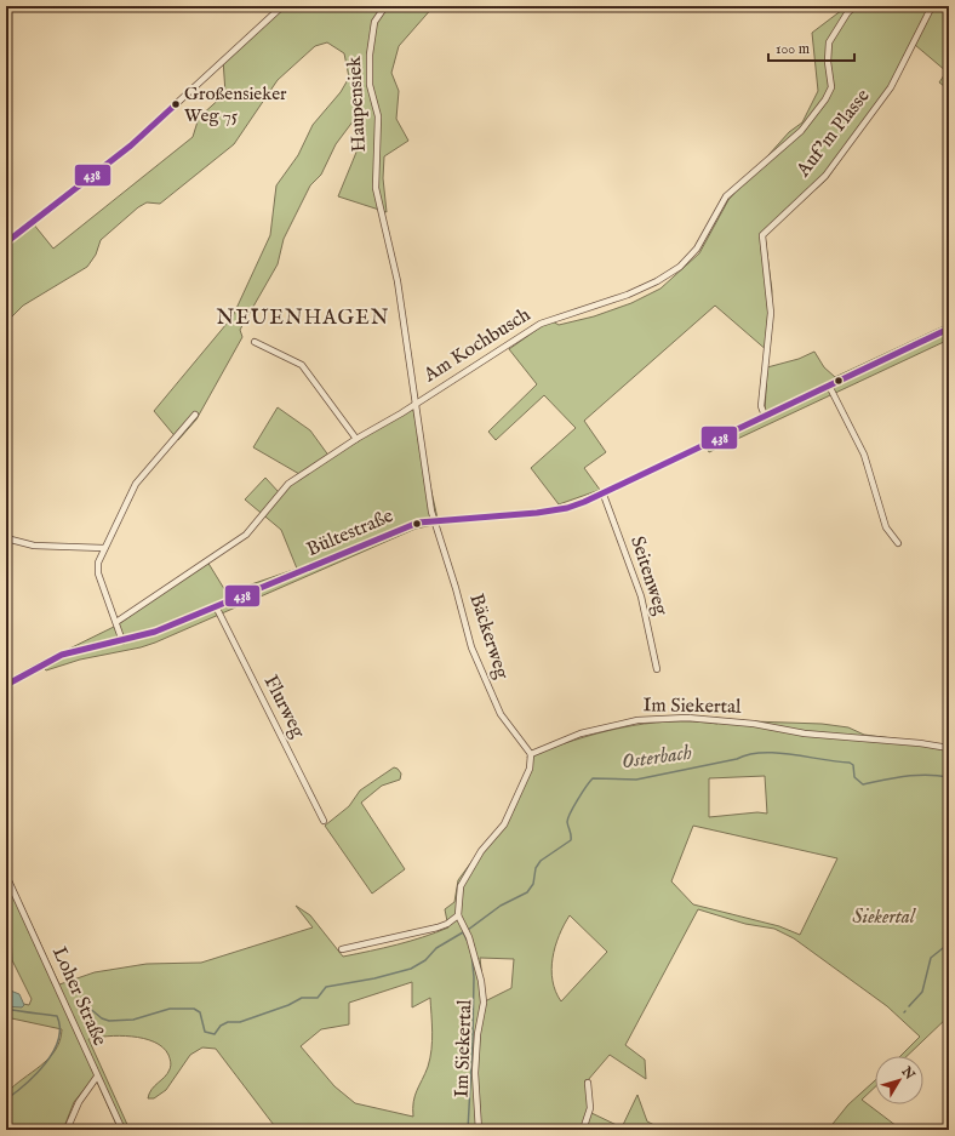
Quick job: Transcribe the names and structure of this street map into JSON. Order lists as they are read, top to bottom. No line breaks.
{"streets":{"street":["Haupensiek","Auf'm Plasse","Am Kochbusch","Bültestraße","Seitenweg","Bäckerweg","Flurweg","Im Siekertal","Loher Straße"]},"crossings":[["Haupensiek","Am Kochbusch"],["Haupensiek","Bültestraße"],["Haupensiek","Bäckerweg"],["Auf'm Plasse","Bültestraße"],["Bültestraße","Seitenweg"],["Bültestraße","Bäckerweg"],["Bültestraße","Flurweg"],["Bäckerweg","Im Siekertal"]],"districts":["NEUENHAGEN"],"water":["Osterbach"],"parks":["Siekertal"],"places":["Großensieker Weg 75"],"lines":["transit line 438"],"scale_bar":"100 m","north":"top right"}
